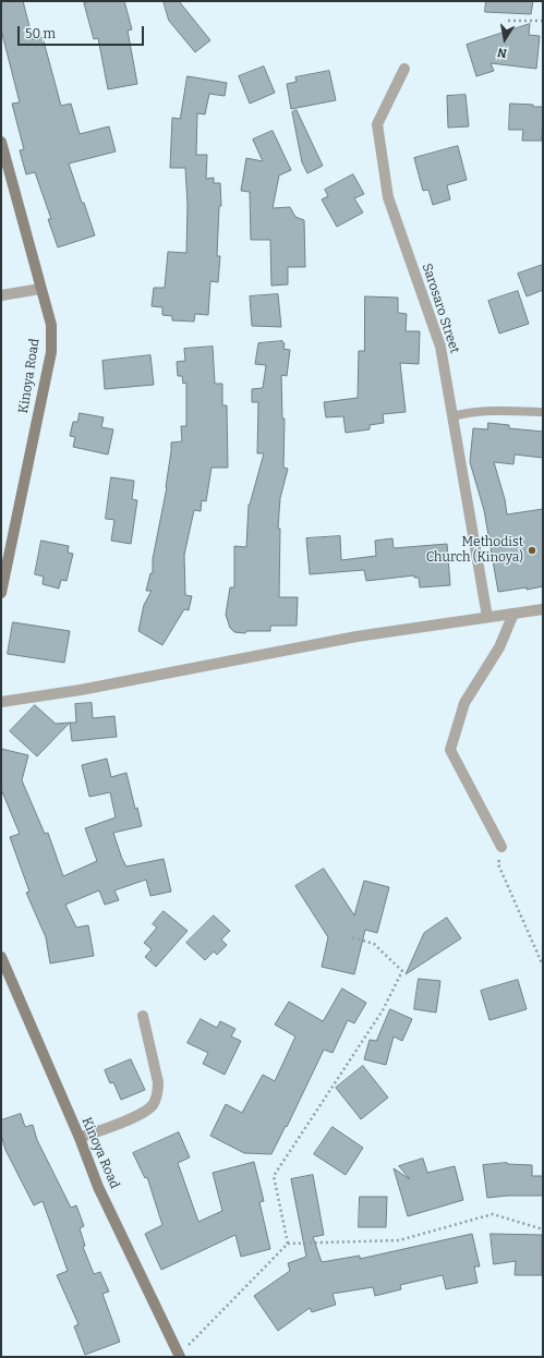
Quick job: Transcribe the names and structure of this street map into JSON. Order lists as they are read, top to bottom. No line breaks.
{"streets":{"main road":["Kinoya Road"],"street":["Sarosaro Street"]},"places":["Methodist Church (Kinoya)"],"scale_bar":"50 m","north":"bottom"}
